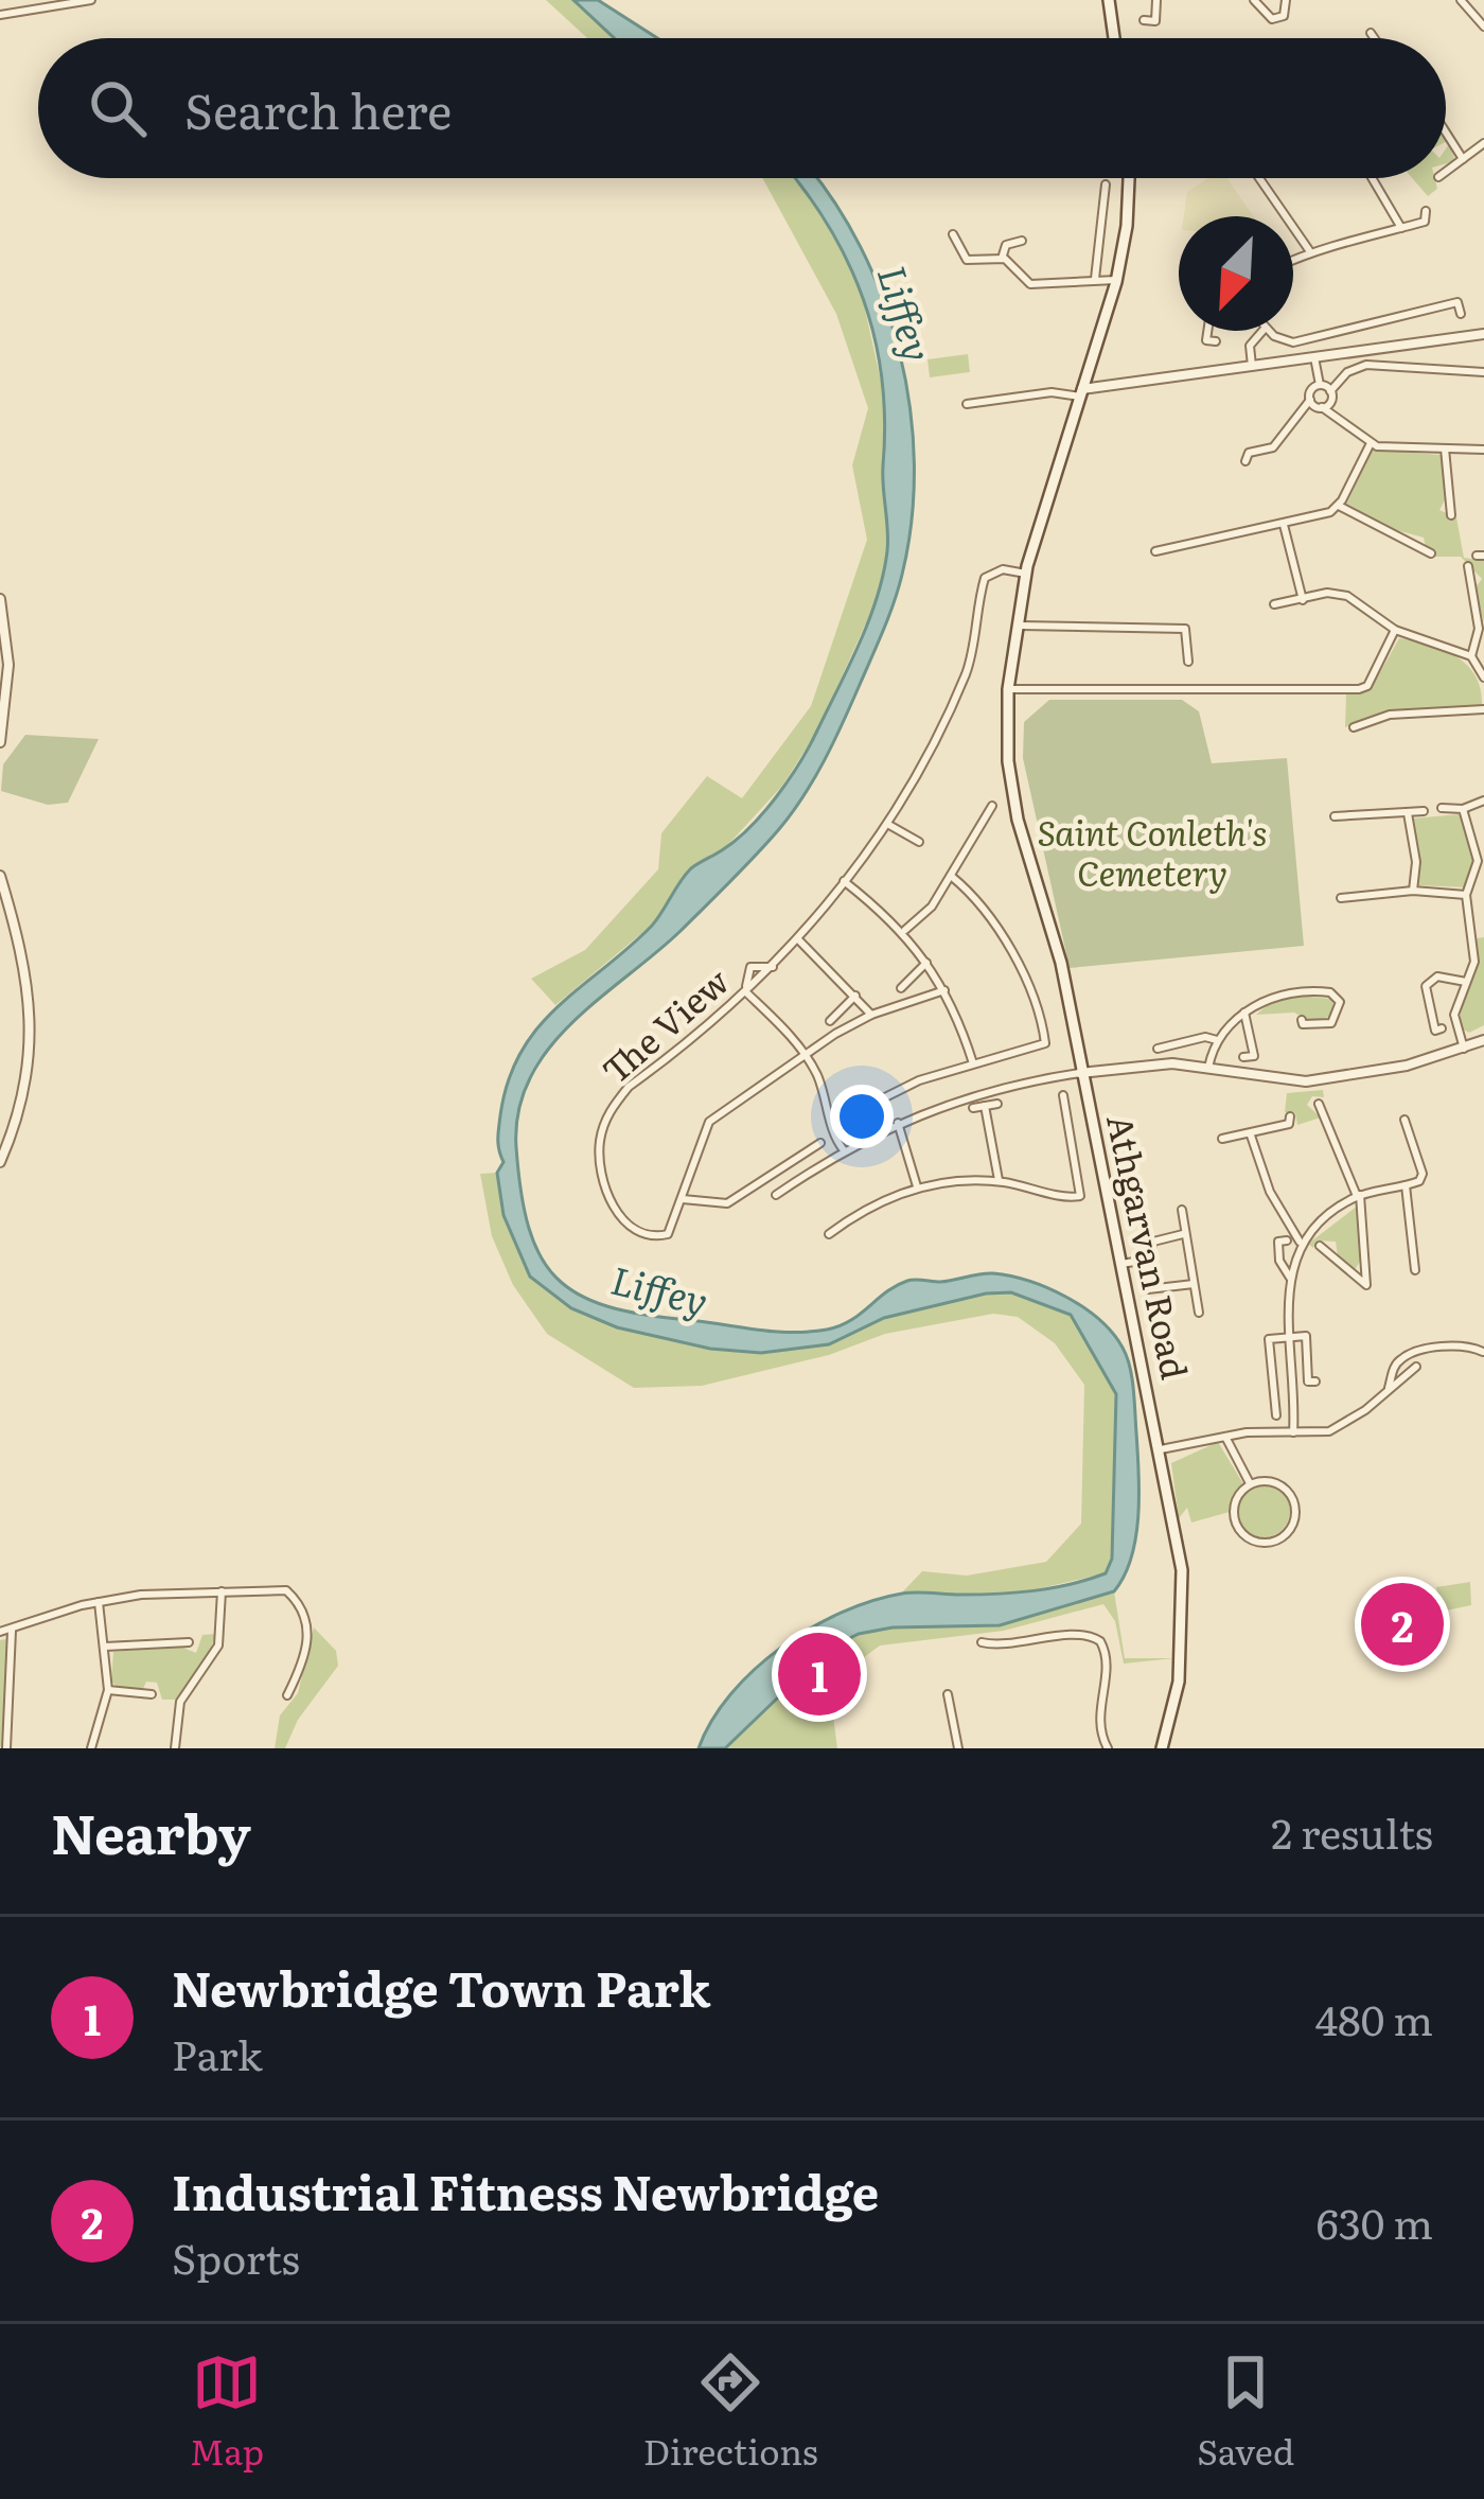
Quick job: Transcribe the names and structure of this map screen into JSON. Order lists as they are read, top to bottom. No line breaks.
{"streets":{"main road":["Athgarvan Road"],"street":["The View"]},"crossings":[["The View","Athgarvan Road"]],"water":["Liffey"],"parks":["Saint Conleth's Cemetery"],"north":"bottom left","page":{"search":"Search here","pins":["2","1"],"heading":["Nearby","2 results"],"list":[{"mark":"1","name":"Newbridge Town Park","note":"Park","value":"480 m"},{"mark":"2","name":"Industrial Fitness Newbridge","note":"Sports","value":"630 m"}],"nav":["Map","Directions","Saved"]}}
